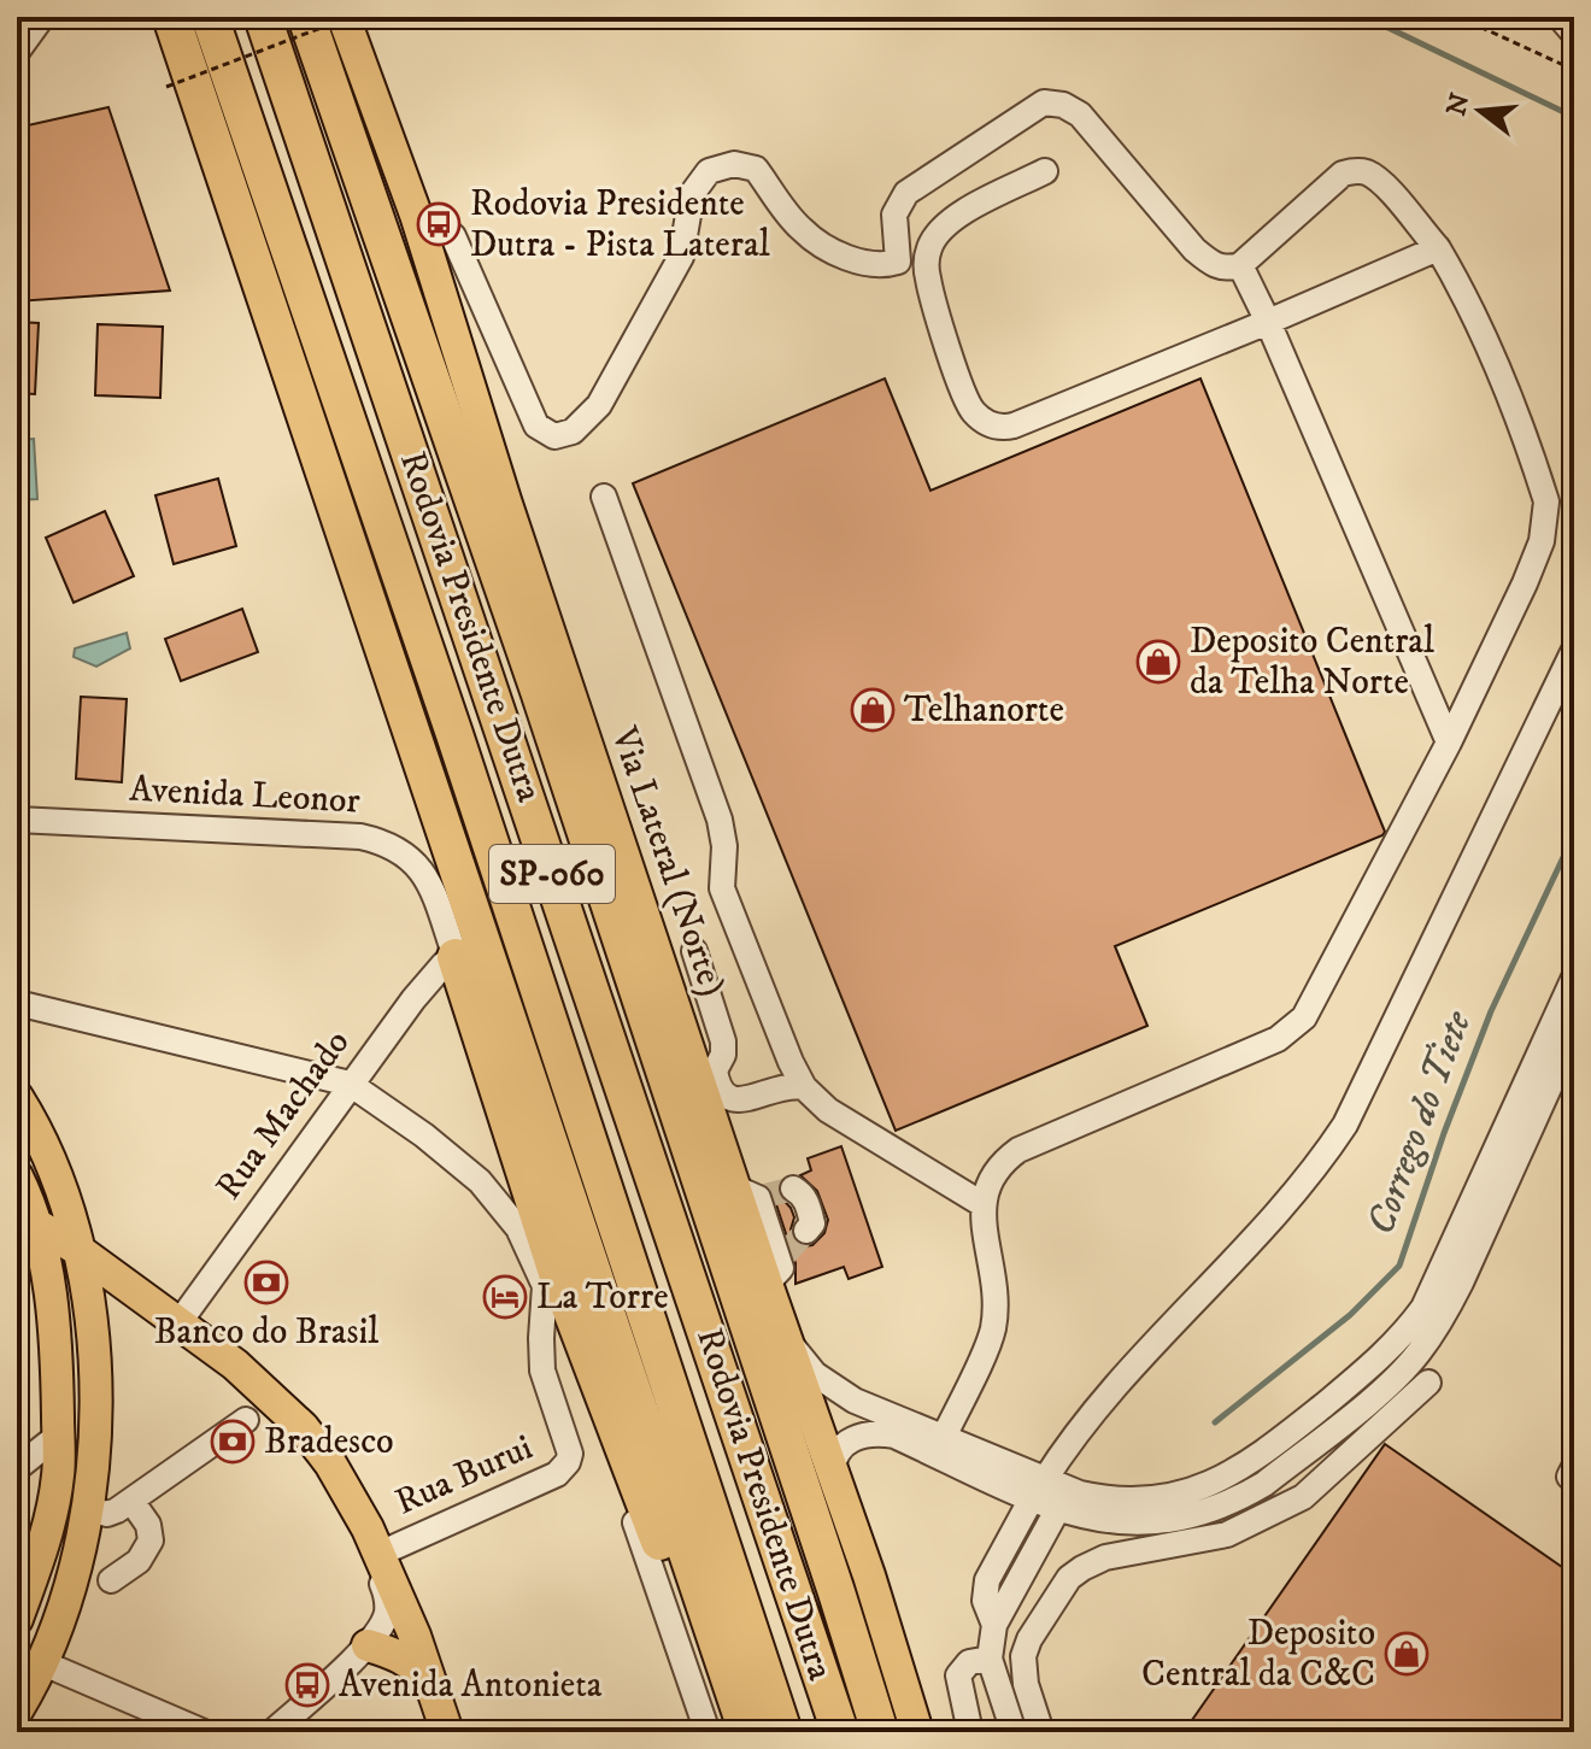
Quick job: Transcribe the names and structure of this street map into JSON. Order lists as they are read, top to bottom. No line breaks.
{"streets":{"highway":["Rodovia Presidente Dutra","SP-060"],"main road":["Via Lateral (Norte)"],"street":["Avenida Leonor","Rua Machado","Rua Burui"]},"crossings":[["Avenida Leonor","Rua Machado"]],"water":["Corrego do Tiete"],"places":{"bus stop":["Rodovia Presidente Dutra - Pista Lateral","Avenida Antonieta"],"shop":["Deposito Central da Telha Norte","Telhanorte","Deposito Central da C&C"],"bank":["Banco do Brasil","Bradesco"],"hotel":["La Torre"]},"north":"left"}
